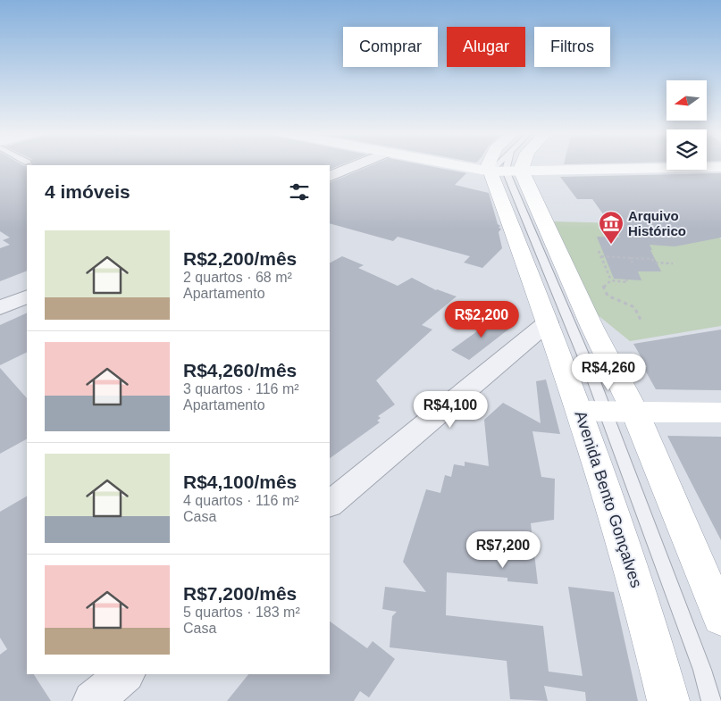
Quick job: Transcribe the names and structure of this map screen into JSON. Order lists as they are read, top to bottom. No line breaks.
{"streets":{"main road":["Avenida Bento Gonçalves"]},"places":{"museum":["Arquivo Histórico"]},"north":"left","page":{"chip":["Comprar","Alugar","Filtros"],"heading":"4 imóveis","list":[{"name":"R$2,200/mês","note":"2 quartos · 68 m² · Apartamento"},{"name":"R$4,260/mês","note":"3 quartos · 116 m² · Apartamento"},{"name":"R$4,100/mês","note":"4 quartos · 116 m² · Casa"},{"name":"R$7,200/mês","note":"5 quartos · 183 m² · Casa"}],"price":["R$2,200","R$4,260","R$4,100","R$7,200"]}}
